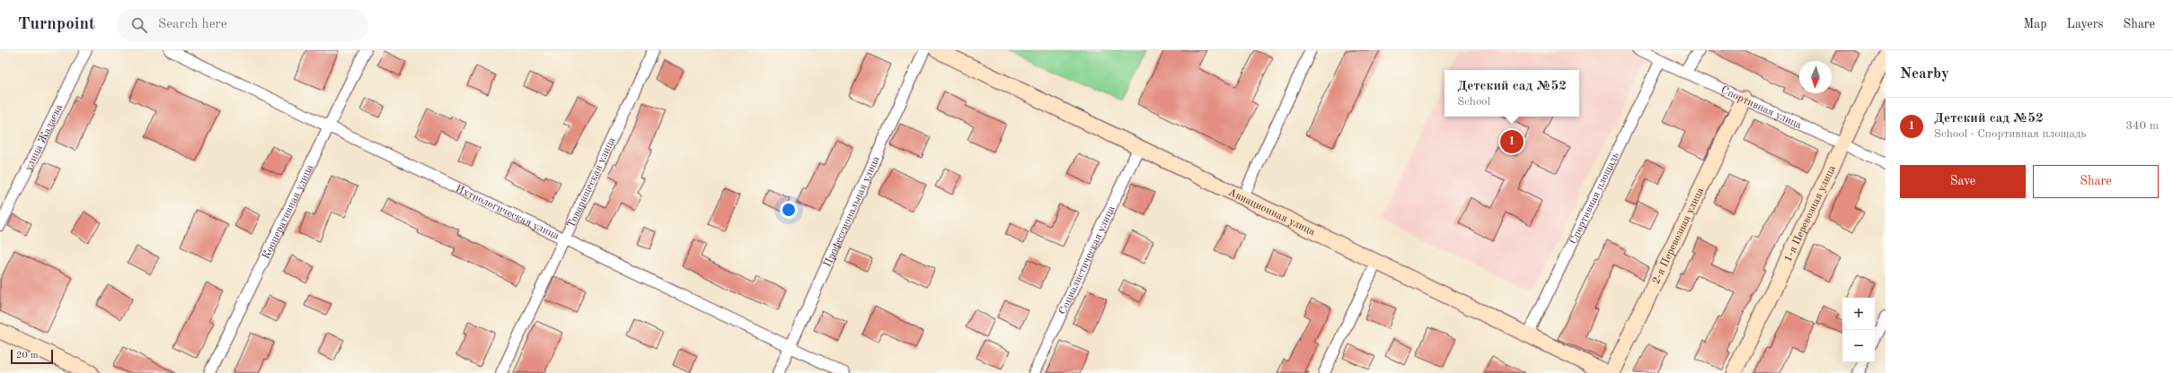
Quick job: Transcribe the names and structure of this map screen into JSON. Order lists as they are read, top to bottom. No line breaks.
{"streets":{"main road":["Авиационная улица","1-я Перевозная улица","2-я Перевозная улица"],"street":["Спортивная улица","улица Жадаева","Товарищеская улица","Спортивная площадь","Кооперативная улица","Ихтиологическая улица","Профессиональная улица","Социалистическая улица"]},"crossings":[["Спортивная улица","Спортивная площадь"],["Спортивная улица","1-я Перевозная улица"],["Спортивная улица","2-я Перевозная улица"],["Товарищеская улица","Ихтиологическая улица"],["Спортивная площадь","Авиационная улица"],["Авиационная улица","Социалистическая улица"],["Кооперативная улица","Ихтиологическая улица"],["Ихтиологическая улица","Профессиональная улица"]],"scale_bar":"20 m","north":"bottom","page":{"header":"Turnpoint","search":"Search here","nav":["Map","Layers","Share"],"heading":"Nearby","popup":["Детский сад №52","School"],"list":[{"mark":"1","name":"Детский сад №52","note":"School · Спортивная площадь","value":"340 m"}],"pins":"1","buttons":["Save","Share"],"map_buttons":["+","−"],"scale":"20 m"}}
